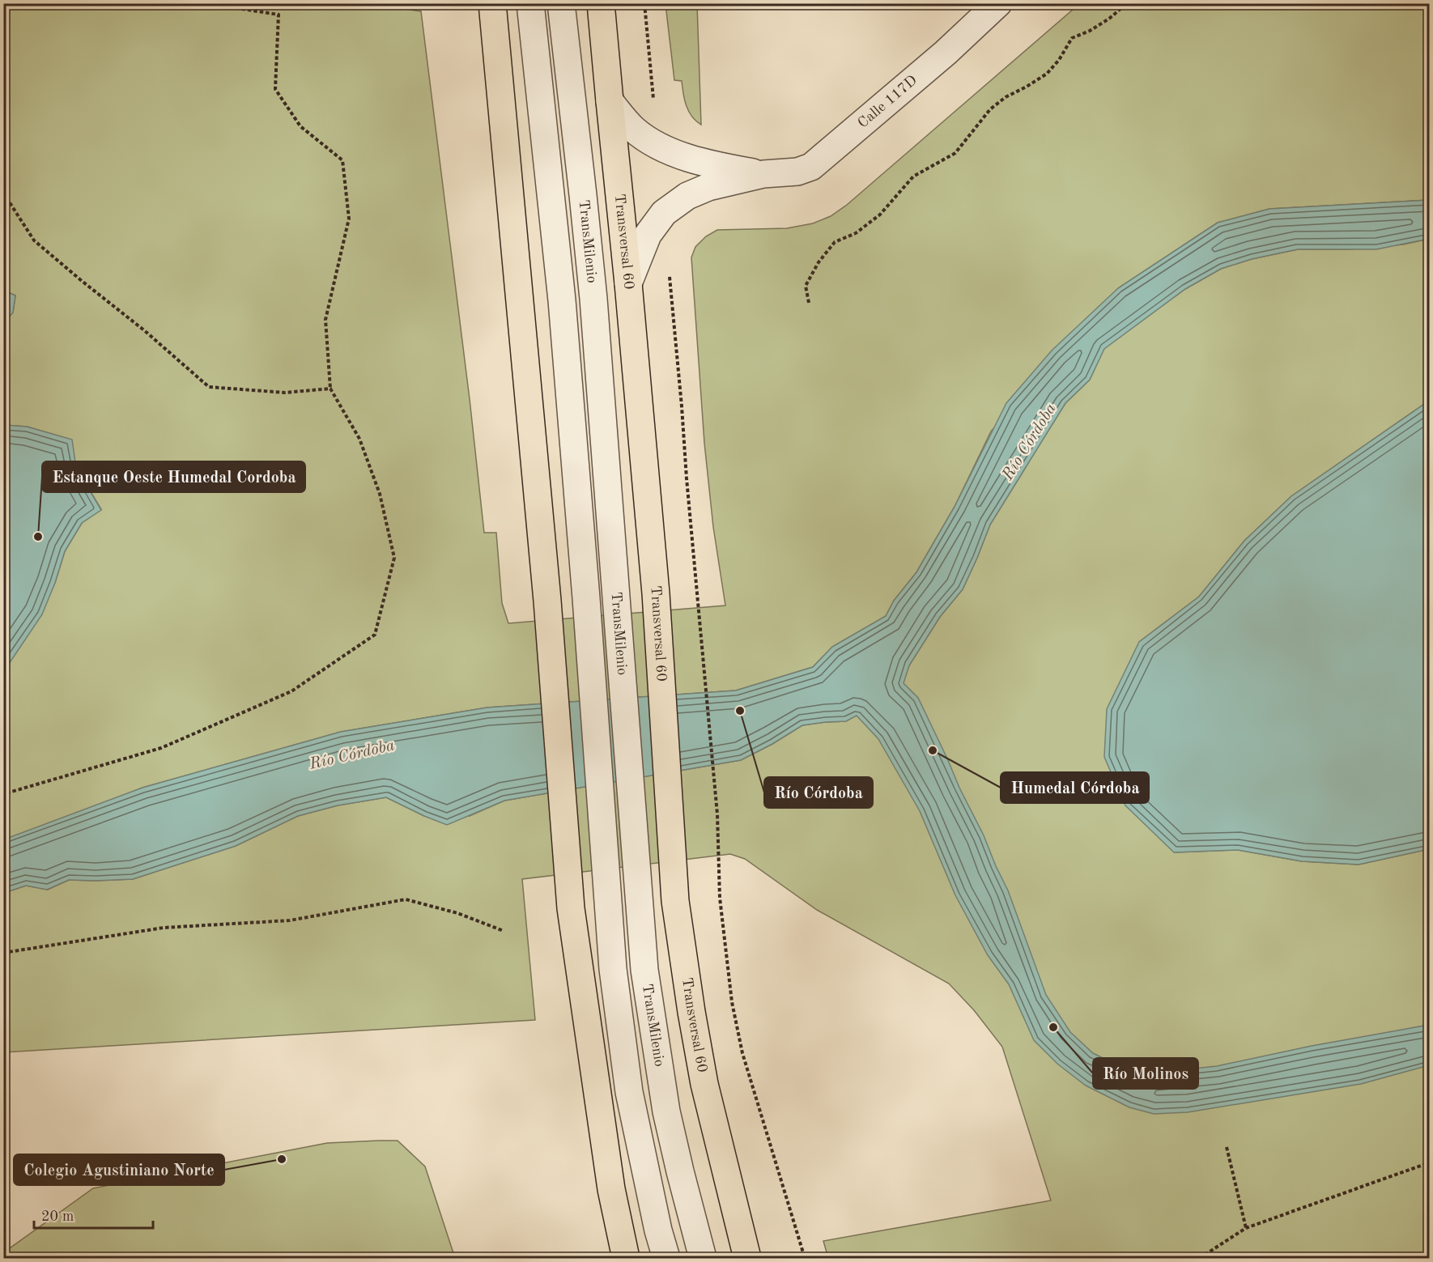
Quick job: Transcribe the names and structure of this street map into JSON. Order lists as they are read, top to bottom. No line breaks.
{"streets":{"main road":["Transversal 60"],"street":["Calle 117D","TransMilenio"]},"crossings":[["Calle 117D","Transversal 60"]],"water":["Río Córdoba"],"places":["Estanque Oeste Humedal Cordoba","Río Córdoba","Humedal Córdoba","Río Molinos","Colegio Agustiniano Norte"],"scale_bar":"20 m"}
